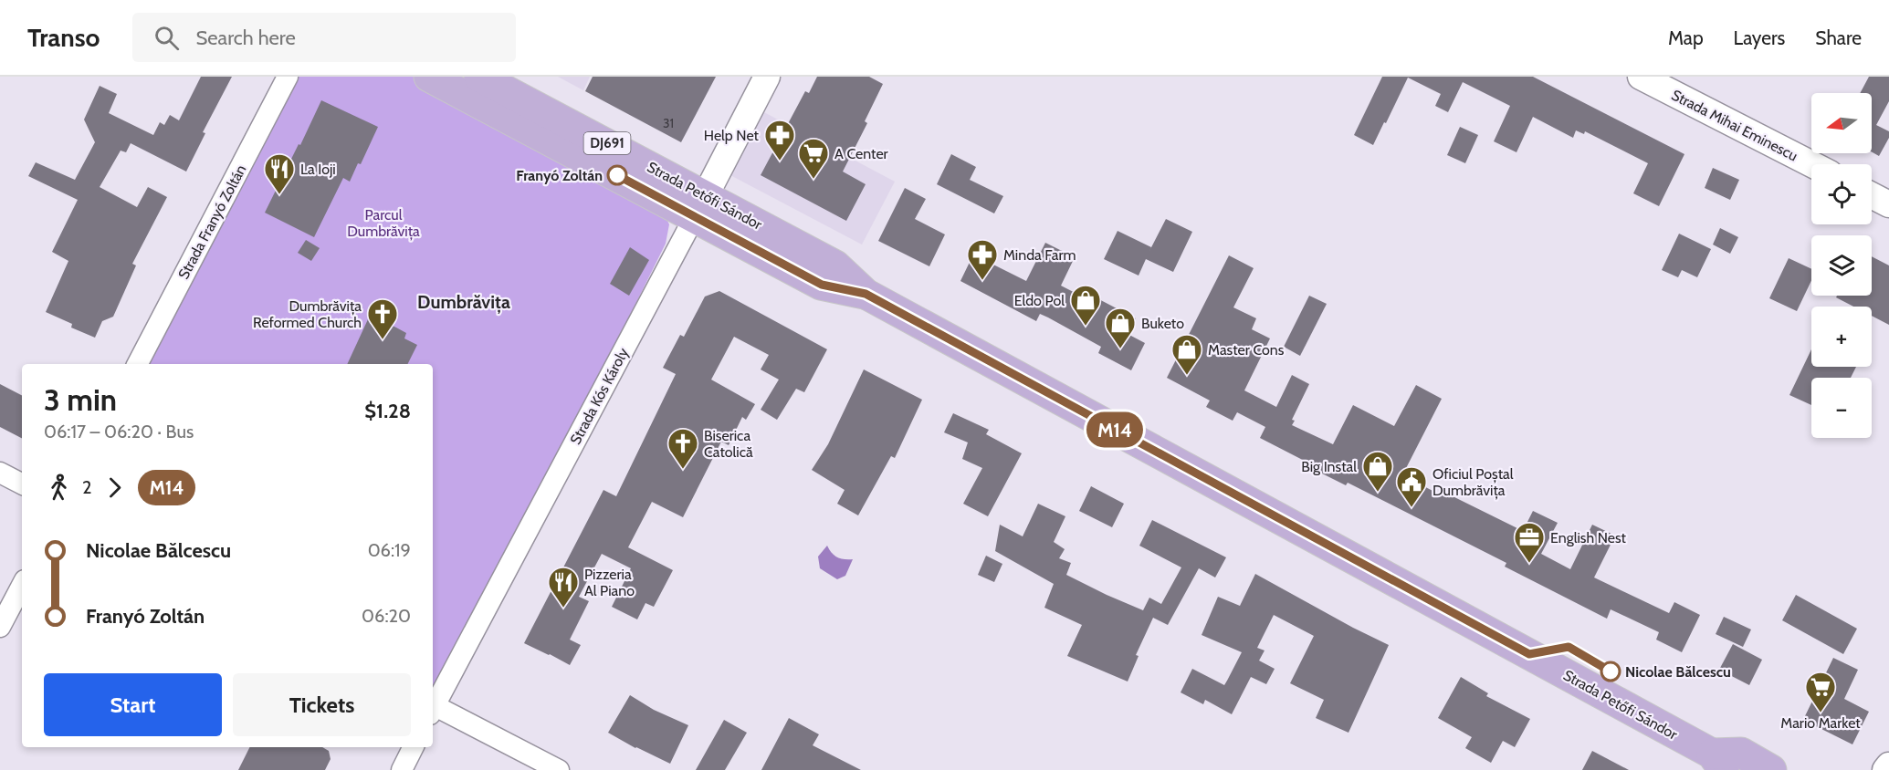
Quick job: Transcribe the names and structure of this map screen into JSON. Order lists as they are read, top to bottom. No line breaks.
{"streets":{"main road":["DJ691","Strada Petőfi Sándor"],"street":["Strada Mihai Eminescu","Strada Franyó Zoltán","Strada Kós Károly"]},"crossings":[["Strada Petőfi Sándor","Strada Kós Károly"]],"districts":["Dumbrăvița"],"parks":["Parcul Dumbrăvița"],"places":{"pharmacy":["Help Net","Minda Farm"],"other":["Franyó Zoltán","Nicolae Bălcescu"],"supermarket":["A Center","Mario Market"],"restaurant":["La Ioji","Pizzeria Al Piano"],"shop":["Eldo Pol","Buketo","Master Cons","Big Instal"],"church":["Dumbrăvița Reformed Church","Biserica Catolică"],"public building":["Oficiul Poștal Dumbrăvița"],"office":["English Nest"]},"lines":["bus line M14"],"house_numbers":["31"],"north":"left","page":{"header":"Transo","search":"Search here","nav":["Map","Layers","Share"],"on_map":"M14","map_buttons":["+","−"],"heading":["3 min","06:17 – 06:20 · Bus","$1.28"],"legs":["2","M14"],"list":[{"name":"Nicolae Bălcescu","value":"06:19"},{"name":"Franyó Zoltán","value":"06:20"}],"buttons":["Start","Tickets"]}}
